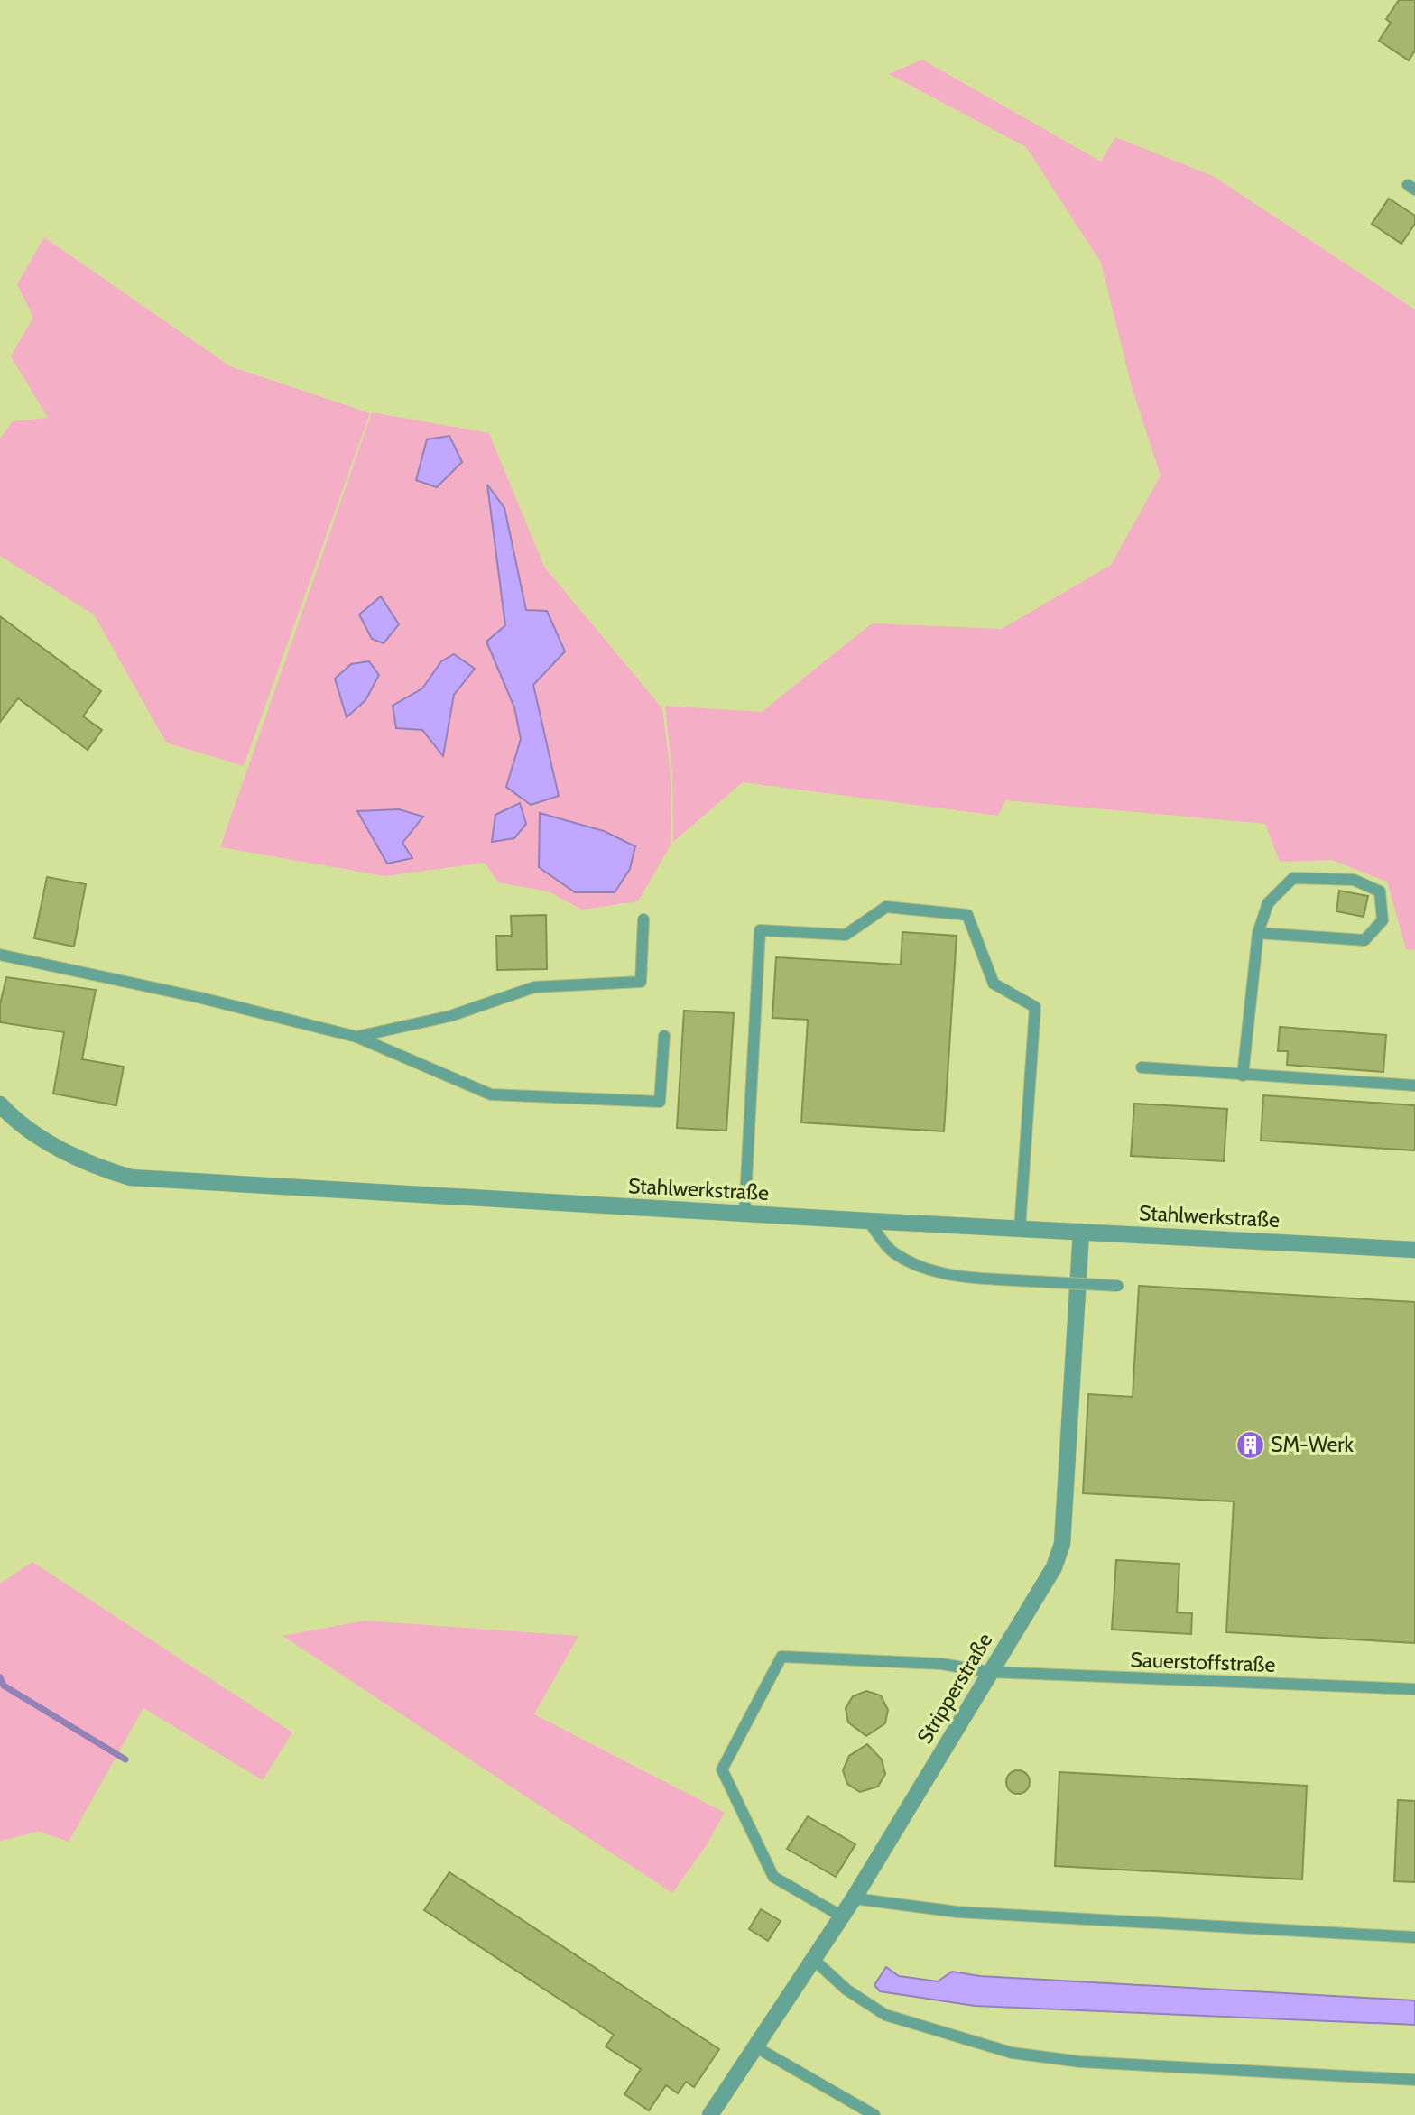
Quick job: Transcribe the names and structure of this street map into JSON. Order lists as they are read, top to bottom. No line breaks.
{"streets":{"street":["Stahlwerkstraße","Stripperstraße"],"lane":["Sauerstoffstraße"]},"crossings":[["Stahlwerkstraße","Stripperstraße"],["Sauerstoffstraße","Stripperstraße"]],"places":{"building":["SM-Werk"]}}
